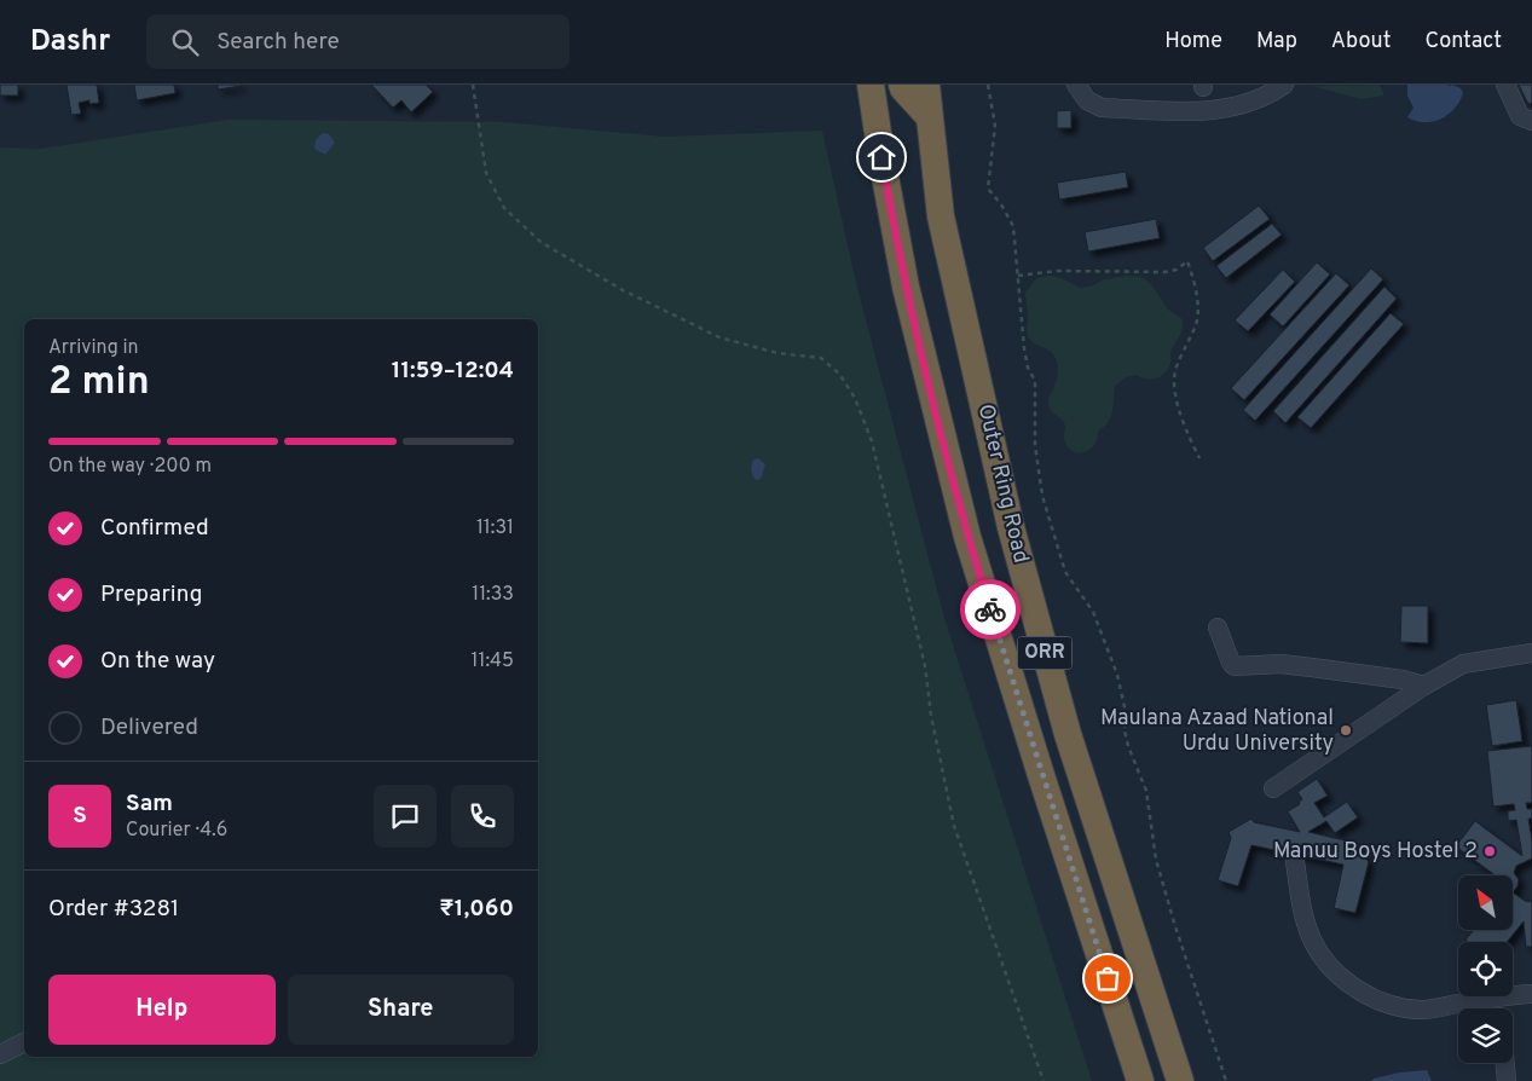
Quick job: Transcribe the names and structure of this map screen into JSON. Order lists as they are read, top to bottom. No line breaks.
{"streets":{"highway":["Outer Ring Road","ORR"]},"places":["Maulana Azaad National Urdu University","Manuu Boys Hostel 2"],"north":"top left","page":{"header":"Dashr","search":"Search here","nav":["Home","Map","About","Contact"],"heading":["2 min","Arriving in","11:59–12:04"],"panel":["Sam","Courier · 4.6","Order #3281","₹1,060"],"bar":"On the way · 200 m","list":[["Confirmed","11:31"],["Preparing","11:33"],["On the way","11:45"],"Delivered"],"round":"S","buttons":["Help","Share"]}}
